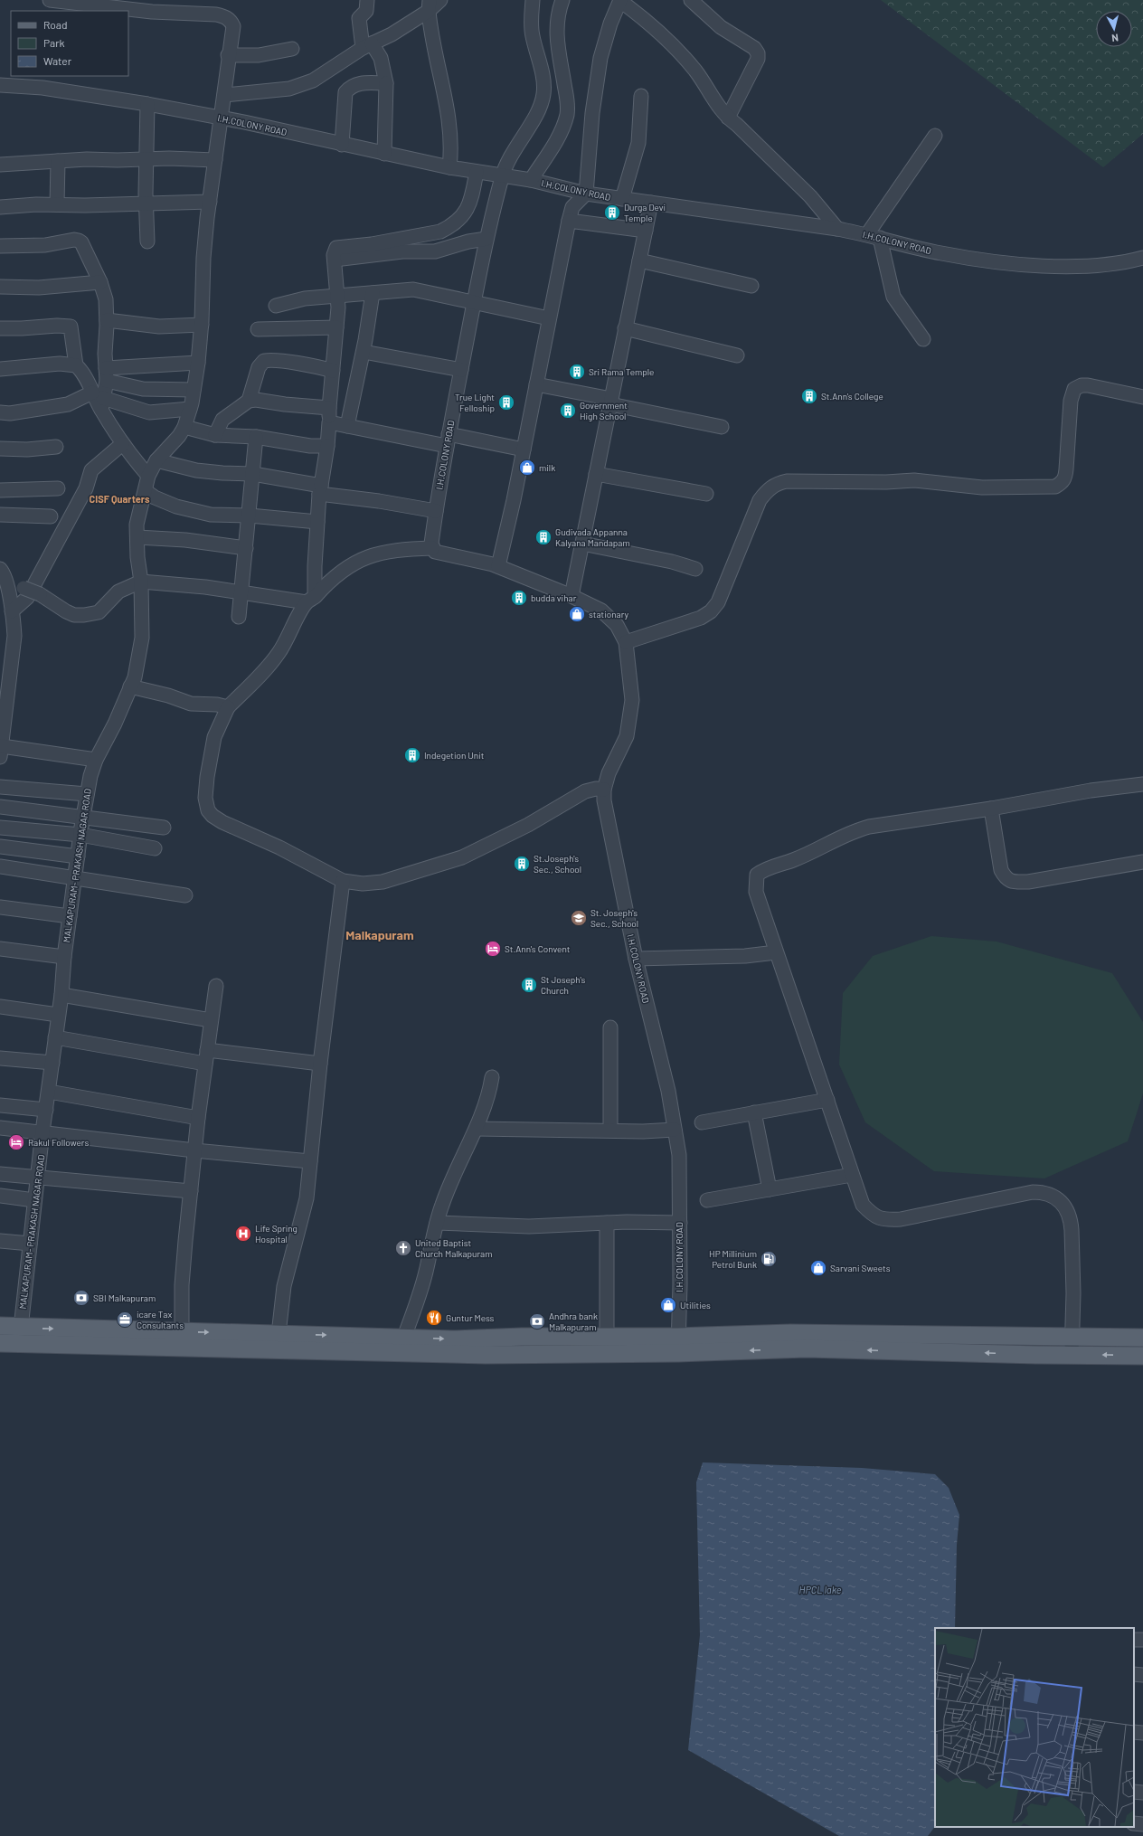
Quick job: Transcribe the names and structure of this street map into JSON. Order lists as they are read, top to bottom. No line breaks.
{"streets":{"street":["I.H.COLONY ROAD","MALKAPURAM- PRAKASH NAGAR ROAD"]},"crossings":[["I.H.COLONY ROAD","MALKAPURAM- PRAKASH NAGAR ROAD"]],"districts":["CISF Quarters","Malkapuram"],"water":["HPCL lake"],"places":{"building":["Durga Devi Temple","Sri Rama Temple","St.Ann's College","True Light Felloship","Government High School","Gudivada Appanna Kalyana Mandapam","budda vihar","Indegetion Unit","St.Joseph's Sec., School","St Joseph's Church"],"shop":["milk","stationary","Sarvani Sweets","Utilities"],"school or university":["St. Joseph's Sec., School"],"hotel":["St.Ann's Convent","Rakul Followers"],"hospital":["Life Spring Hospital"],"church":["United Baptist Church Malkapuram"],"fuel station":["HP Millinium Petrol Bunk"],"bank":["SBI Malkapuram","Andhra bank Malkapuram"],"restaurant":["Guntur Mess"],"office":["icare Tax Consultants"]},"legend":["Road","Park","Water"],"north":"bottom"}
